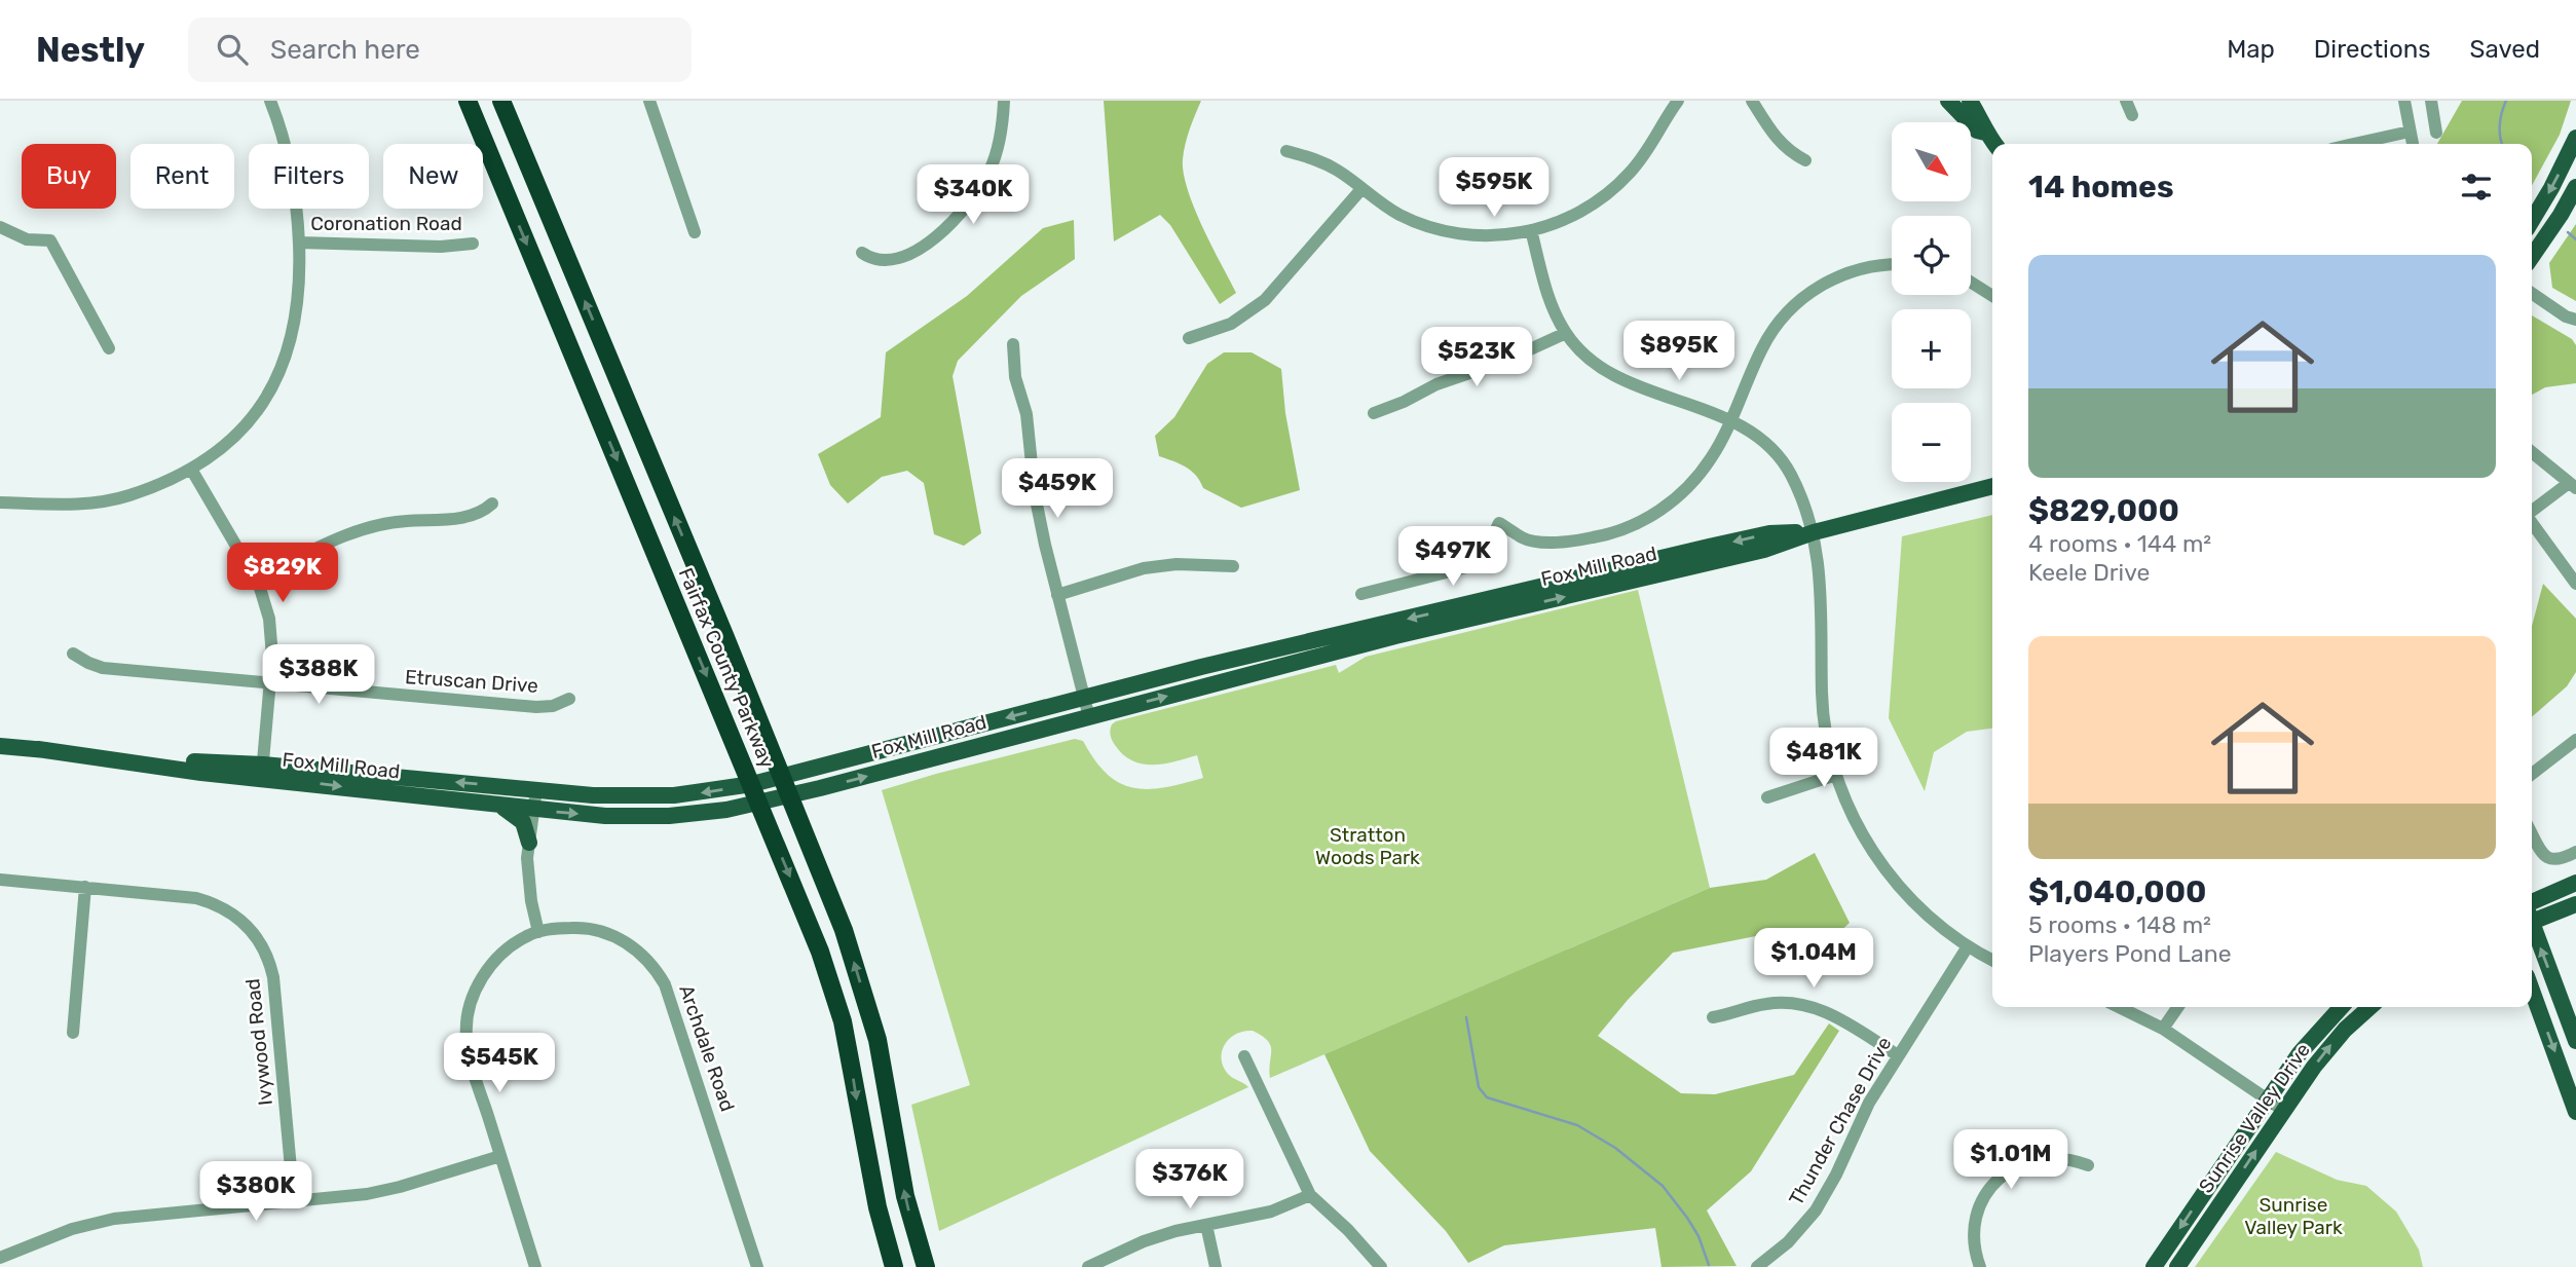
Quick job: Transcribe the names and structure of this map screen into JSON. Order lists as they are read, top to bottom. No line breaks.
{"streets":{"highway":["Fairfax County Parkway"],"main road":["Fox Mill Road","Sunrise Valley Drive"],"street":["Coronation Road","Etruscan Drive","Ivywood Road","Archdale Road","Thunder Chase Drive"]},"crossings":[["Fox Mill Road","Fairfax County Parkway"]],"parks":["Stratton Woods Park","Sunrise Valley Park"],"north":"bottom right","page":{"header":"Nestly","search":"Search here","nav":["Map","Directions","Saved"],"map_buttons":["+","−"],"chip":["Buy","Rent","Filters","New"],"heading":"14 homes","price":["$595K","$340K","$895K","$523K","$459K","$497K","$829K","$388K","$481K","$1.04M","$545K","$1.01M","$376K","$380K"],"list":[{"name":"$829,000","note":"4 rooms · 144 m² · Keele Drive"},{"name":"$1,040,000","note":"5 rooms · 148 m² · Players Pond Lane"}]}}
